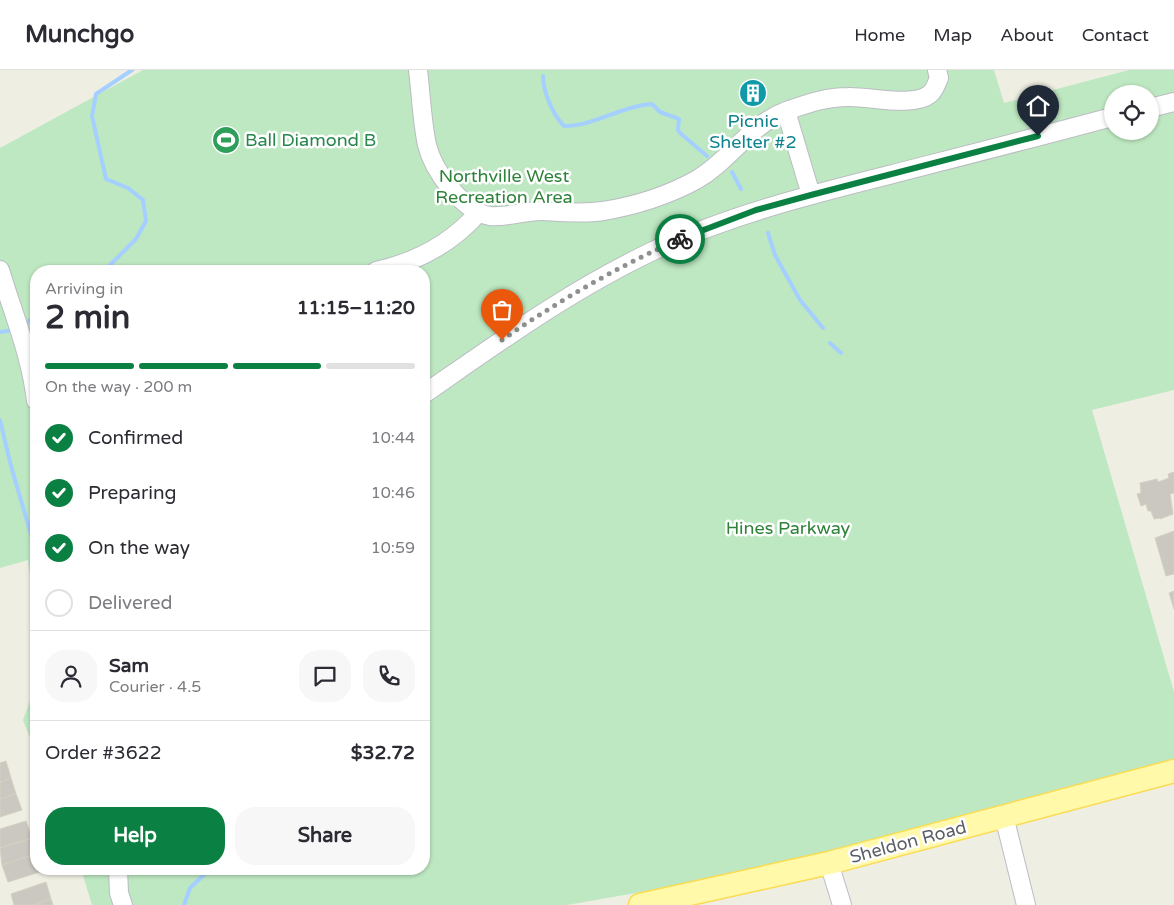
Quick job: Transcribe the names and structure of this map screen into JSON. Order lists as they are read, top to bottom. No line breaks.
{"streets":{"main road":["Sheldon Road"]},"parks":["Northville West Recreation Area","Hines Parkway"],"places":{"building":["Picnic Shelter #2"],"sports":["Ball Diamond B"]},"page":{"header":"Munchgo","nav":["Home","Map","About","Contact"],"heading":["2 min","Arriving in","11:15–11:20"],"panel":["Sam","Courier · 4.5","Order #3622","$32.72"],"bar":"On the way · 200 m","list":[["Confirmed","10:44"],["Preparing","10:46"],["On the way","10:59"],"Delivered"],"buttons":["Help","Share"]}}
